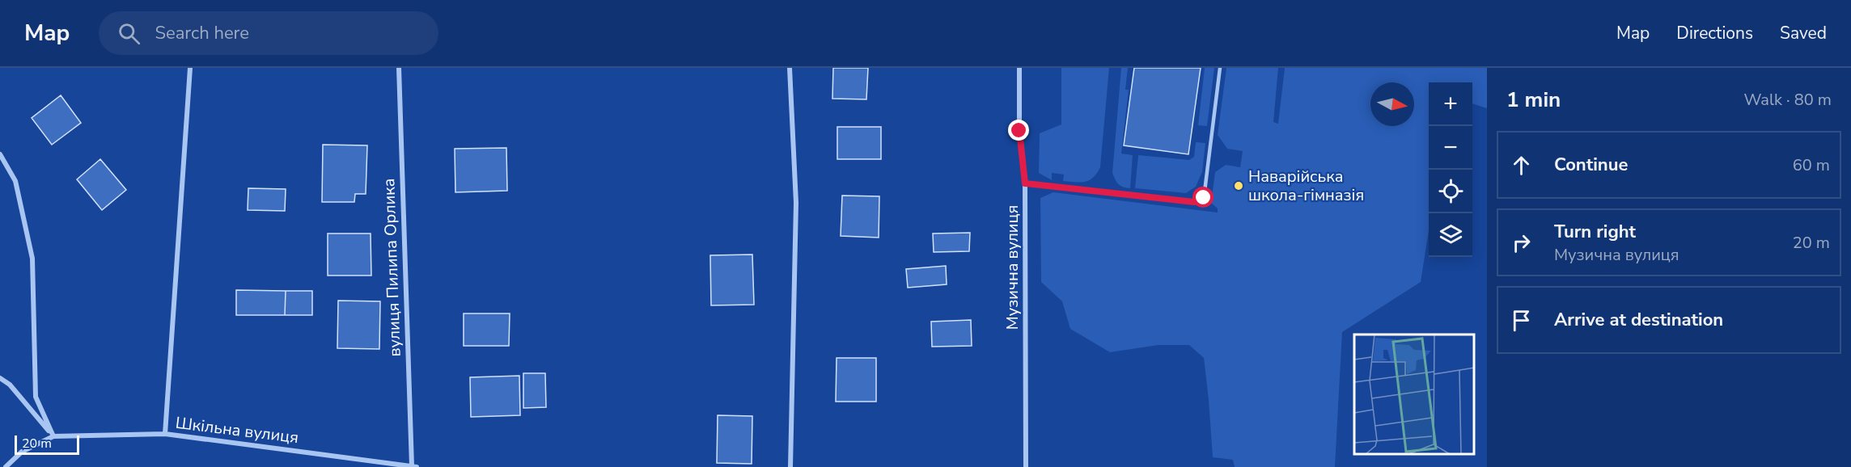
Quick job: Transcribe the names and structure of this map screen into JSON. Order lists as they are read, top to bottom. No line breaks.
{"streets":{"street":["вулиця Пилипа Орлика","Музична вулиця","Шкільна вулиця"]},"crossings":[["вулиця Пилипа Орлика","Шкільна вулиця"]],"places":["Наварійська школа-гімназія"],"scale_bar":"20 m","north":"right","page":{"header":"Map","search":"Search here","nav":["Map","Directions","Saved"],"heading":["1 min","Walk · 80 m"],"map_buttons":["+","−"],"list":[["Continue","60 m"],["Turn right","Музична вулиця","20 m"],"Arrive at destination"],"scale":"20 m"}}
